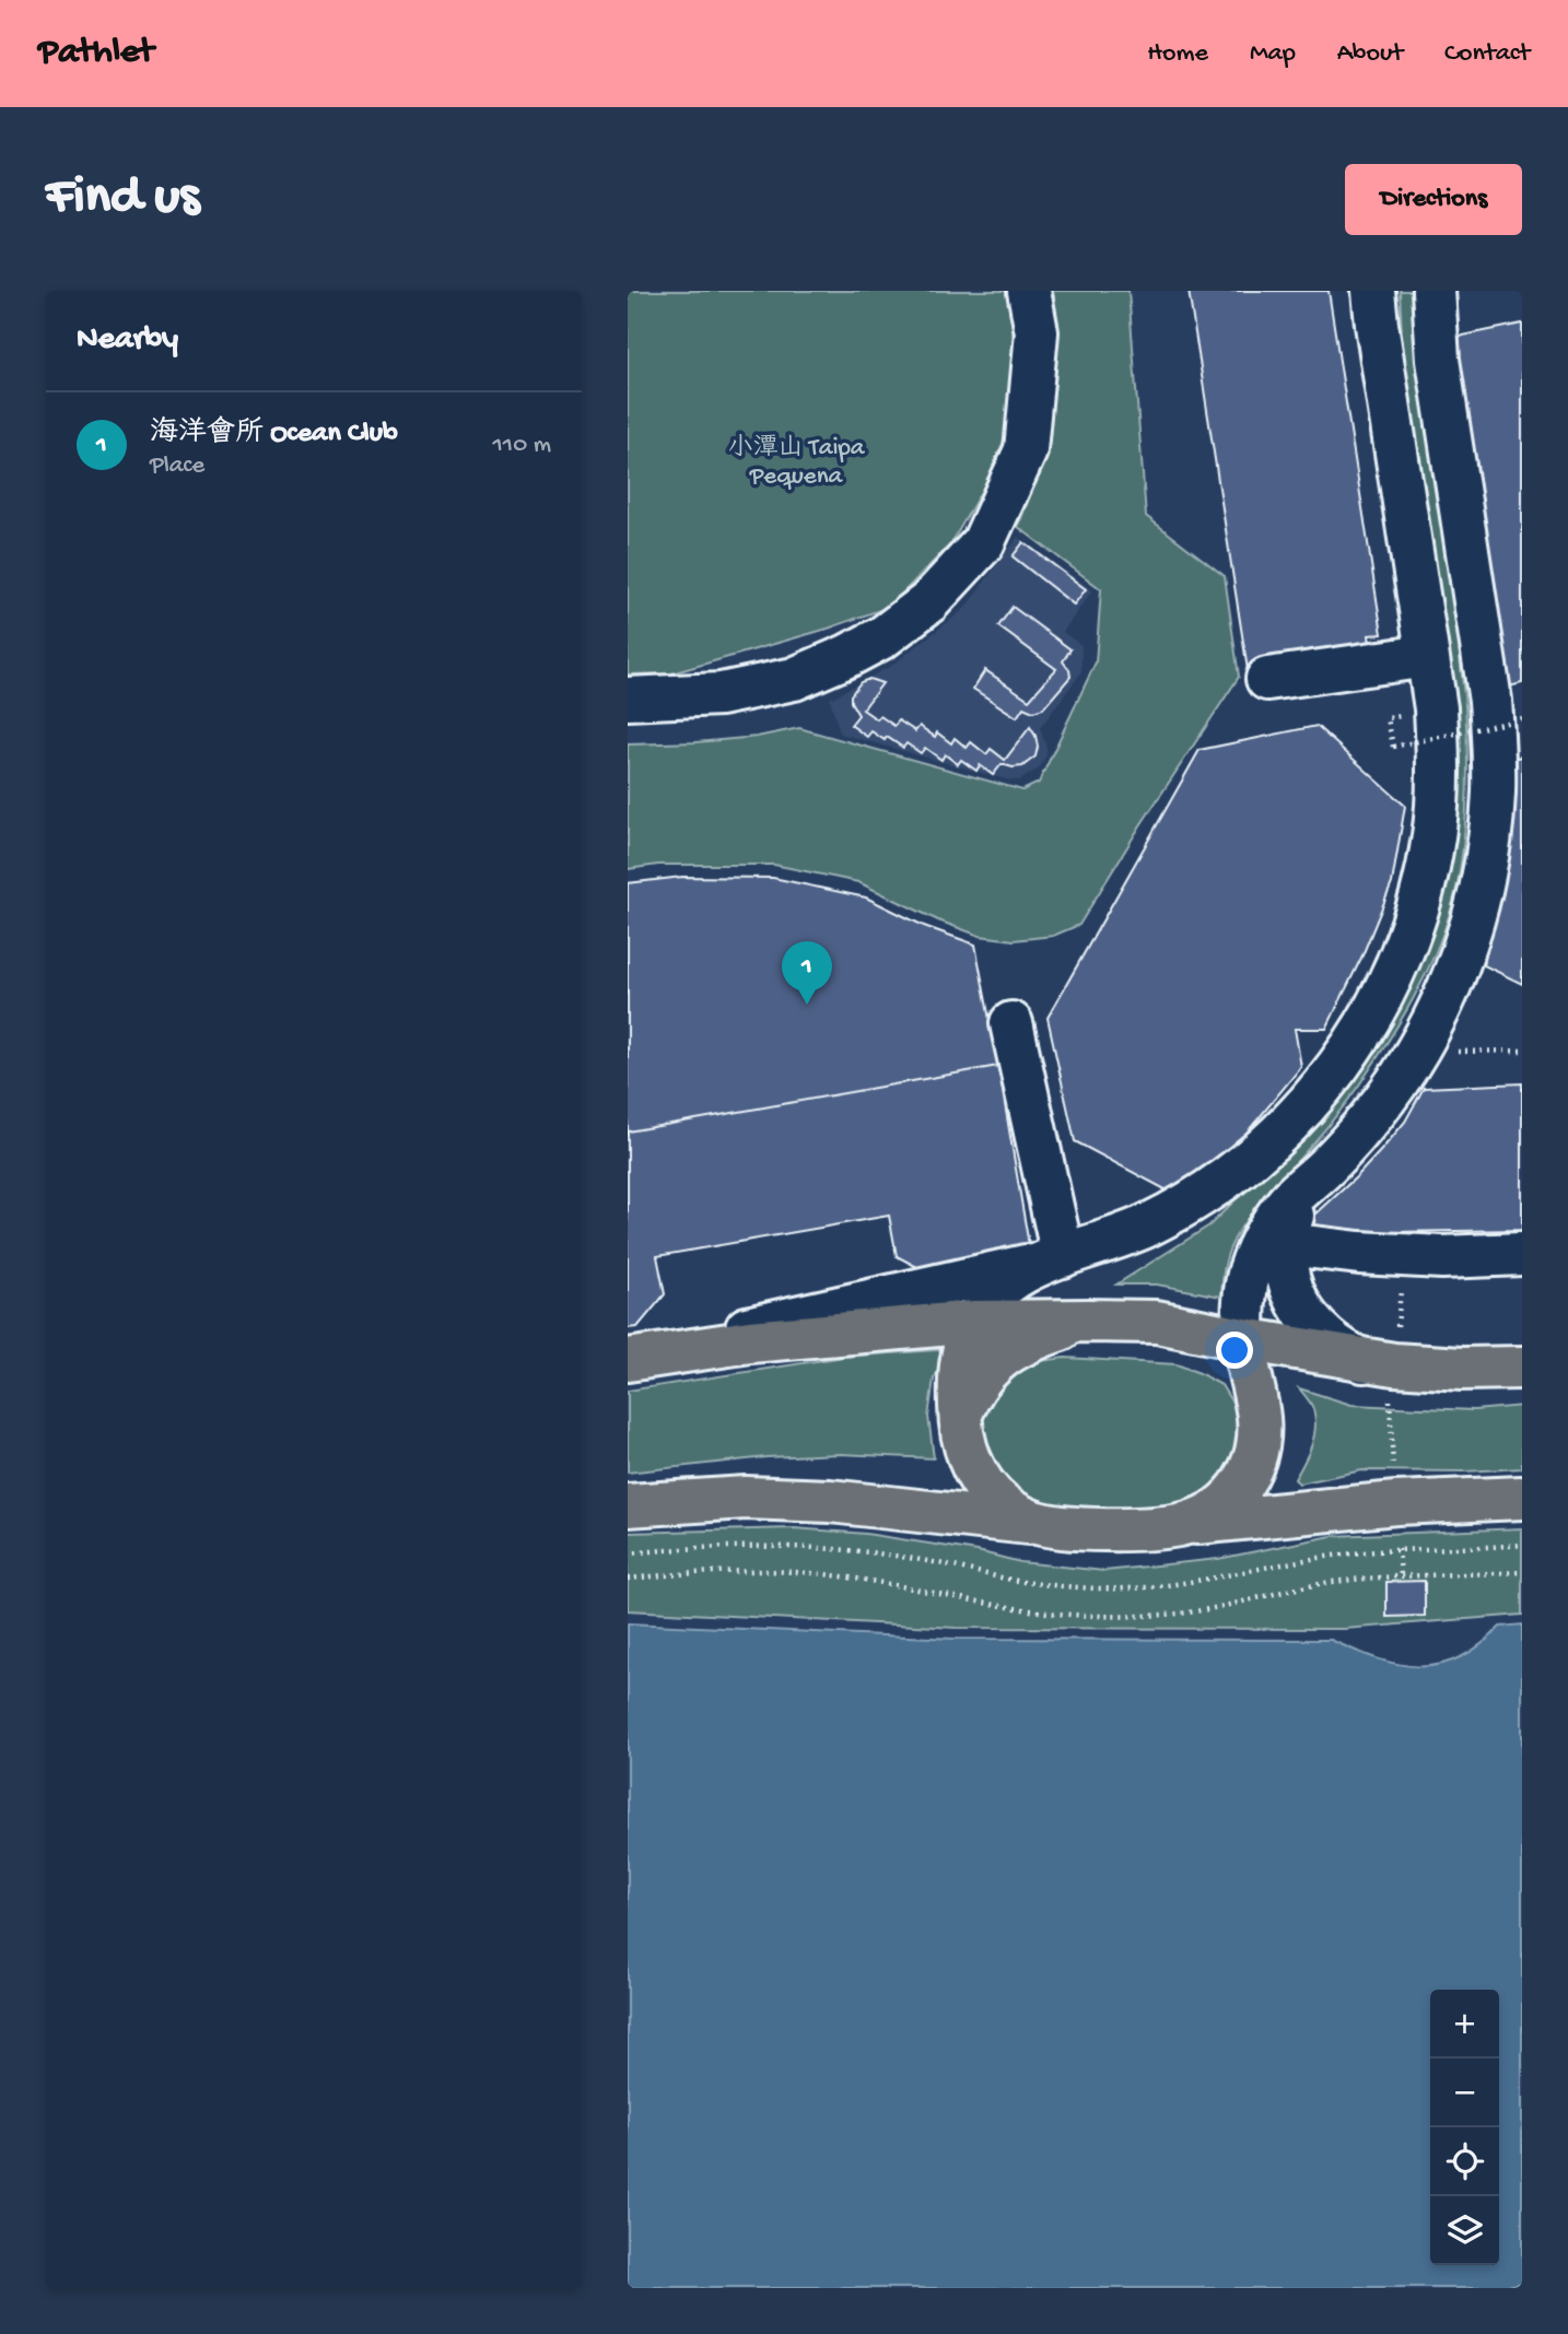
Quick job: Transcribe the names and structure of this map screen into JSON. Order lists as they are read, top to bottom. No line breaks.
{"parks":["小潭山 Taipa Pequena"],"page":{"header":"Pathlet","nav":["Home","Map","About","Contact"],"buttons":"Directions","title":"Find us","heading":"Nearby","list":[{"mark":"1","name":"海洋會所 Ocean Club","note":"Place","value":"110 m"}],"pins":"1","map_buttons":["+","−"]}}
